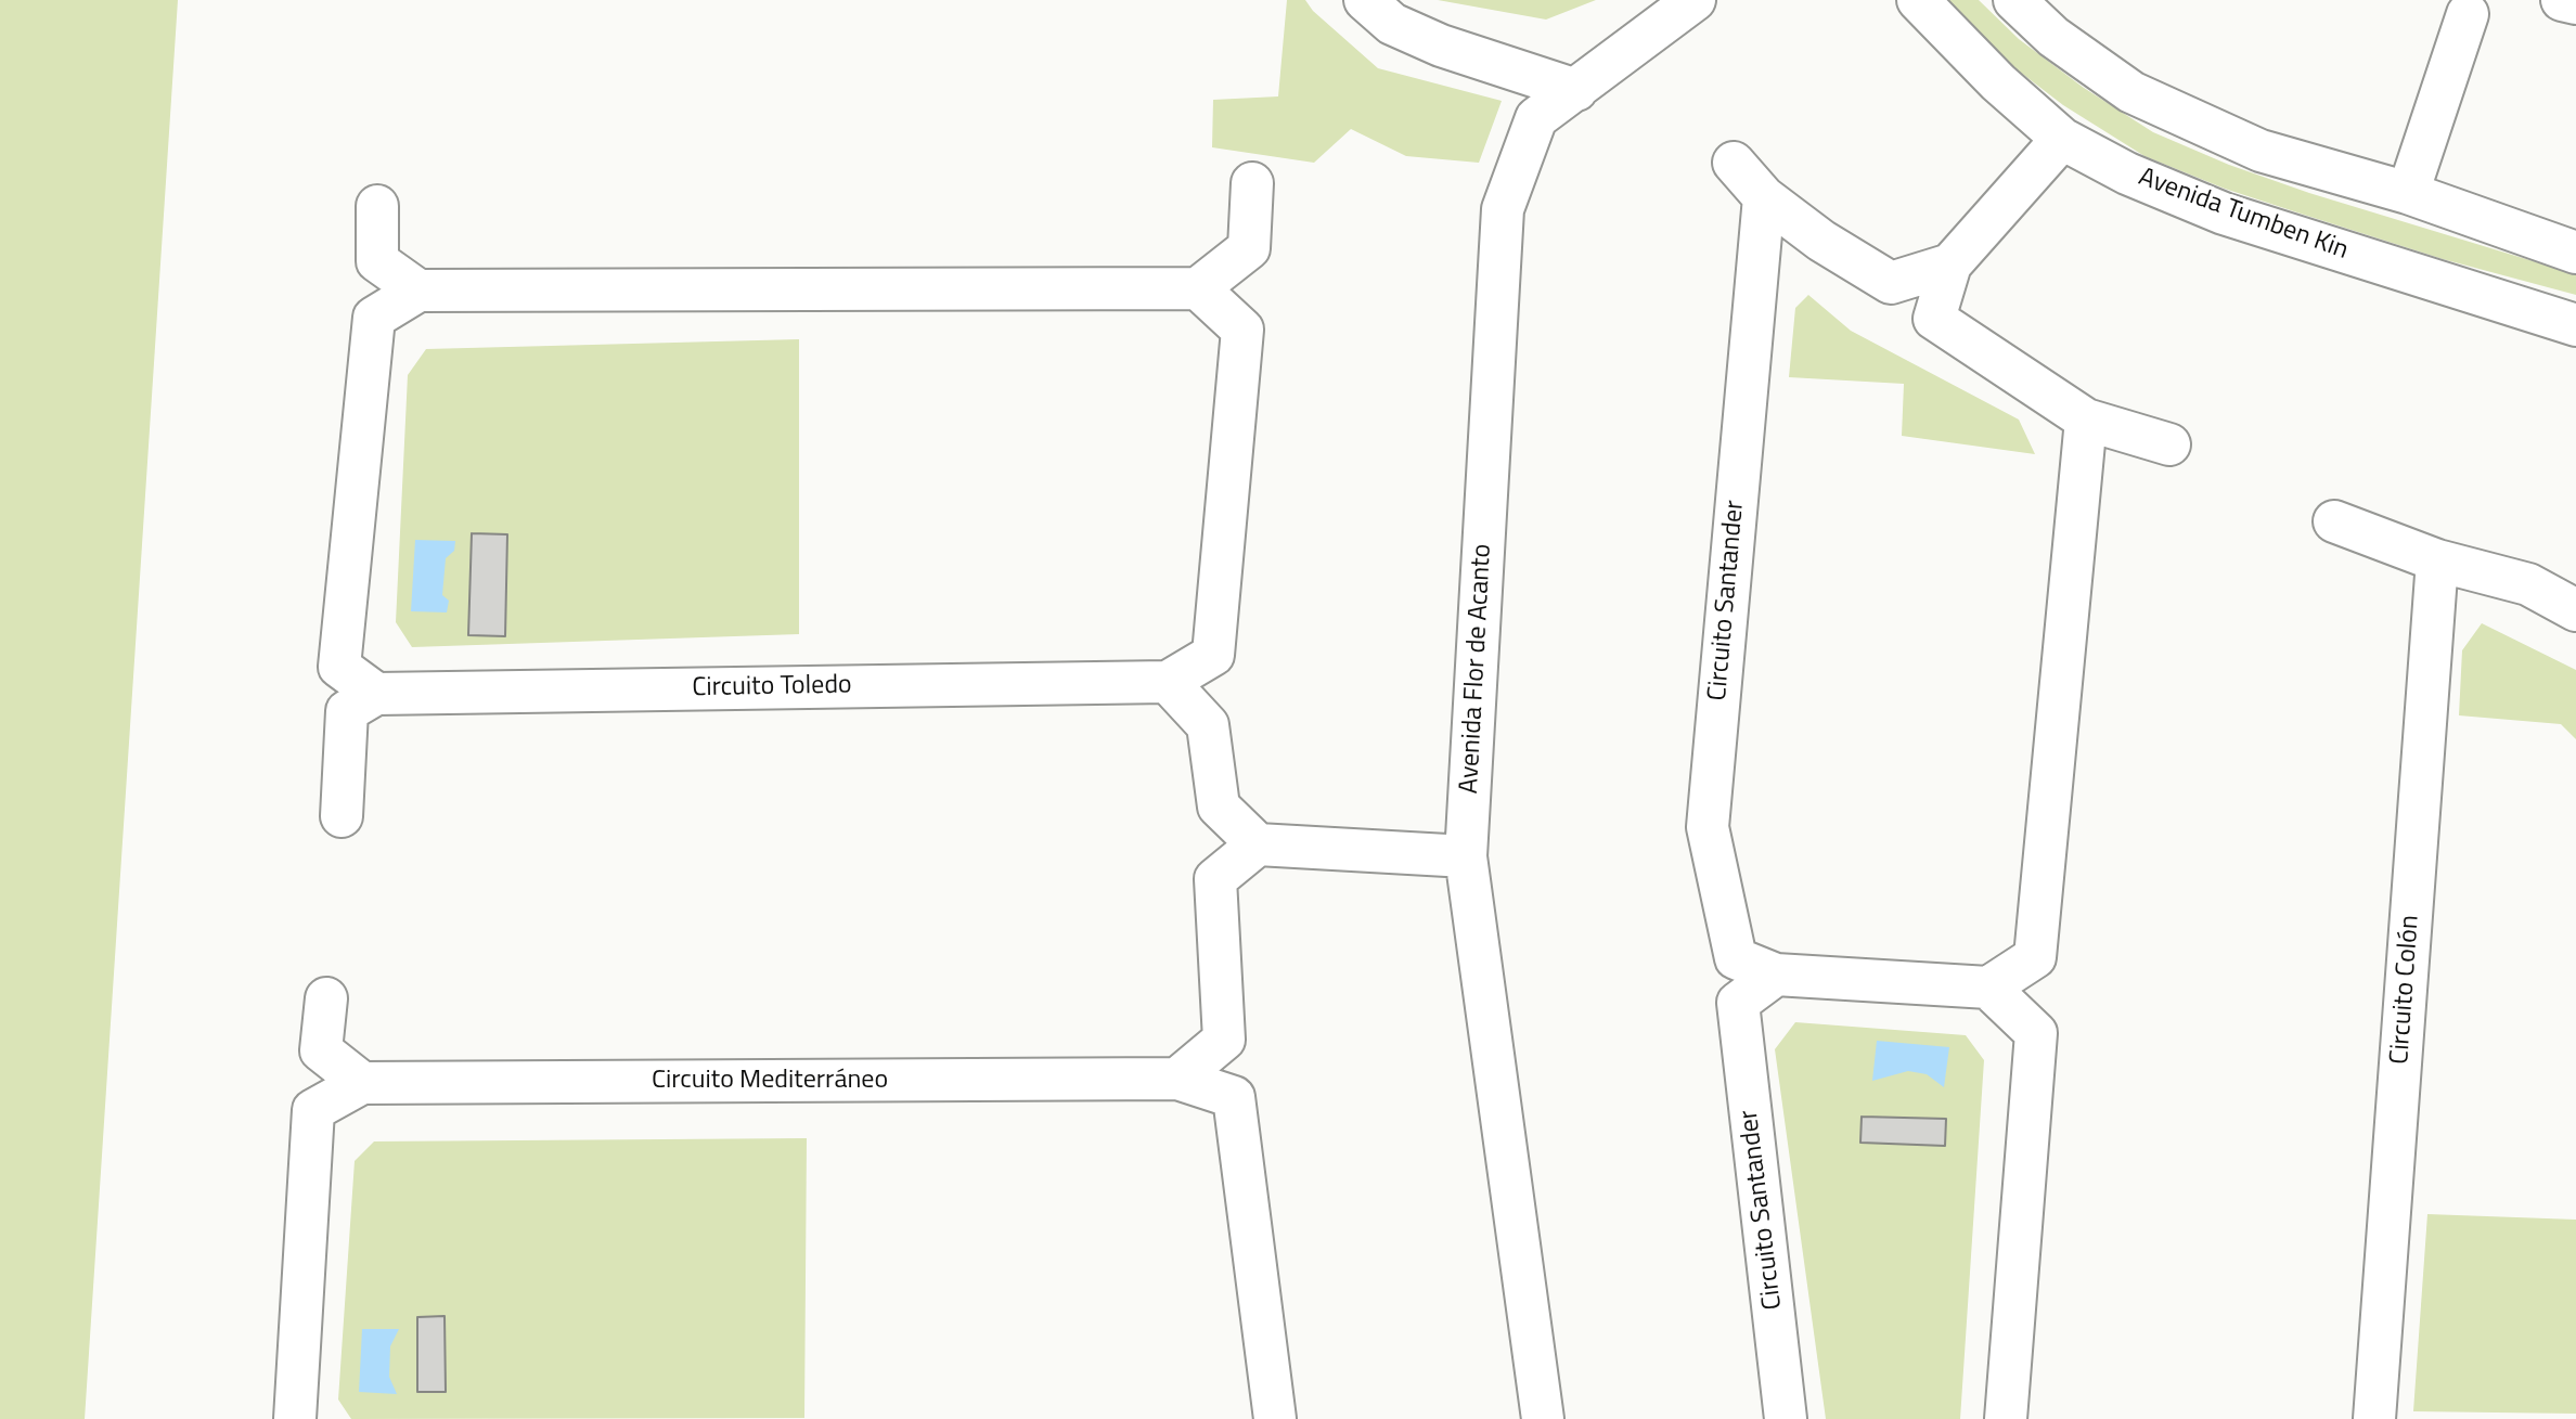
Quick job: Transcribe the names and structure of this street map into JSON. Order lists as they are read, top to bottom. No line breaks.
{"streets":{"street":["Avenida Tumben Kin","Circuito Santander","Avenida Flor de Acanto","Circuito Toledo","Circuito Colón","Circuito Mediterráneo"]}}
